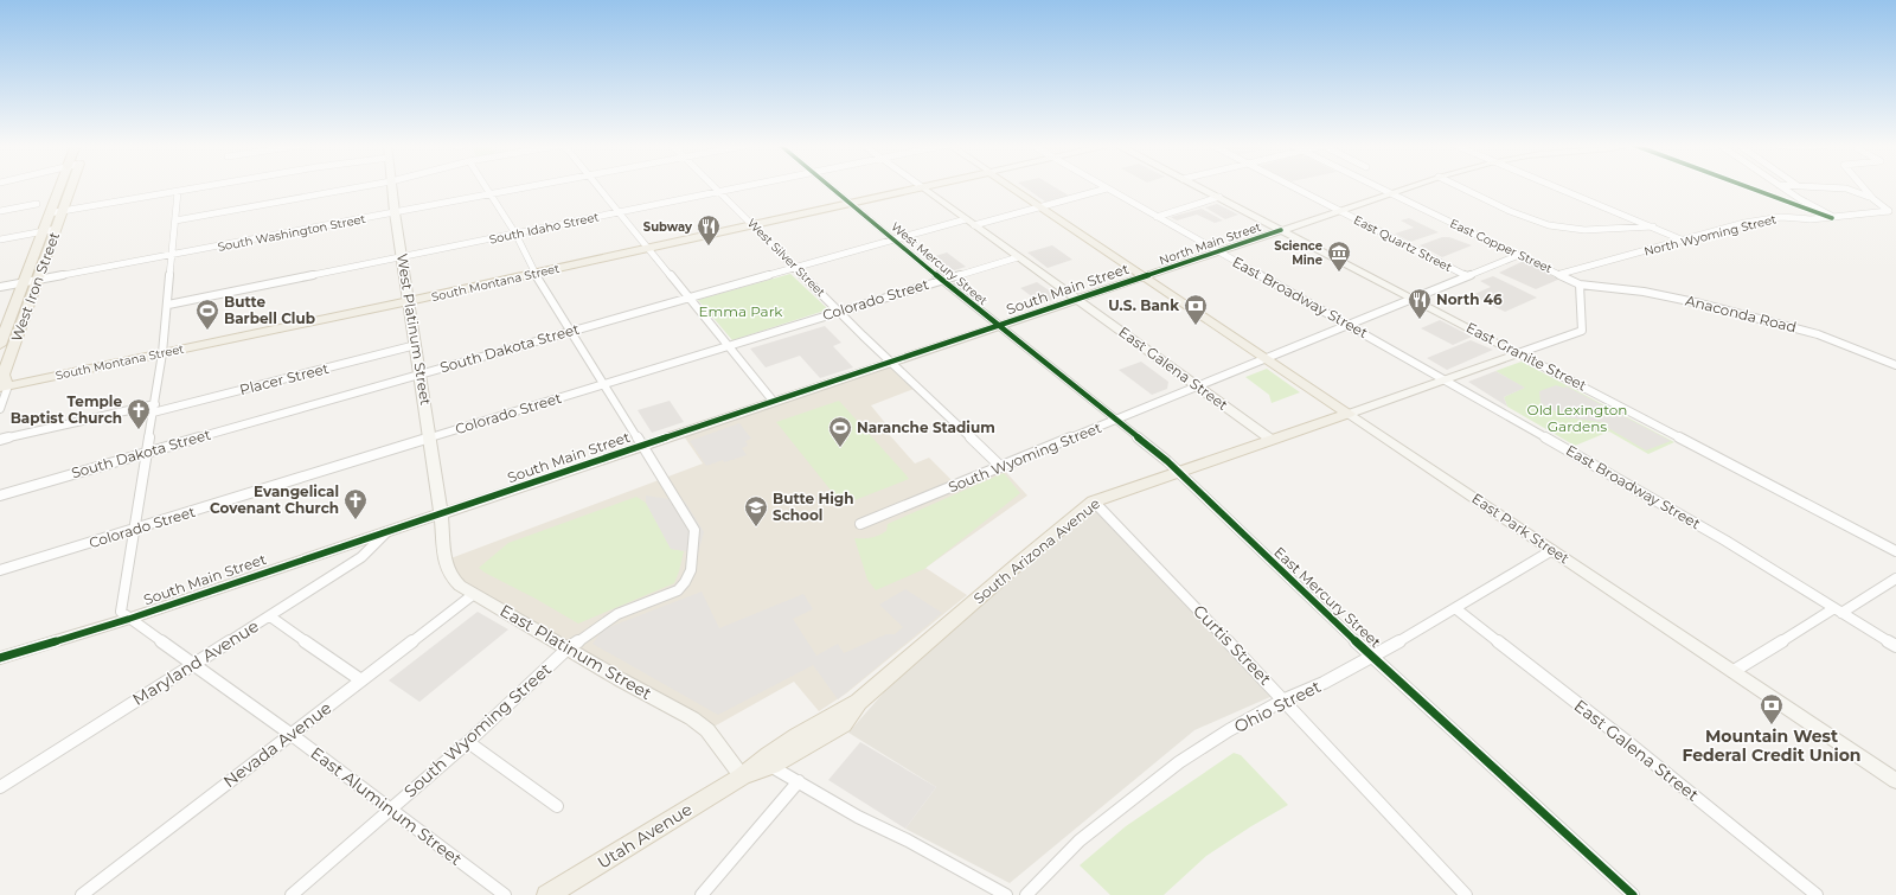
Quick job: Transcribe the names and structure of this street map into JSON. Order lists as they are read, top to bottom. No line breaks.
{"streets":{"main road":["South Montana Street","West Iron Street","East Park Street","South Arizona Avenue","Utah Avenue"],"street":["South Idaho Street","South Washington Street","North Wyoming Street","North Main Street","East Quartz Street","East Copper Street","West Silver Street","West Mercury Street","South Main Street","East Broadway Street","Colorado Street","Anaconda Road","West Platinum Street","South Dakota Street","East Granite Street","East Galena Street","Placer Street","South Wyoming Street","East Mercury Street","Curtis Street","East Platinum Street","Maryland Avenue","Ohio Street","Nevada Avenue","East Aluminum Street"]},"crossings":[["South Idaho Street","West Silver Street"],["South Idaho Street","West Platinum Street"],["South Idaho Street","South Wyoming Street"],["South Washington Street","West Iron Street"],["South Washington Street","West Platinum Street"],["South Washington Street","South Wyoming Street"],["North Wyoming Street","East Copper Street"],["North Main Street","East Quartz Street"],["North Main Street","East Copper Street"],["North Main Street","South Main Street"],["North Main Street","East Broadway Street"],["North Main Street","East Granite Street"],["North Main Street","East Park Street"],["East Copper Street","Anaconda Road"],["West Silver Street","South Montana Street"],["West Silver Street","South Main Street"],["West Silver Street","Colorado Street"],["West Silver Street","South Dakota Street"],["West Silver Street","South Wyoming Street"],["West Mercury Street","South Montana Street"],["West Mercury Street","South Main Street"],["West Mercury Street","Colorado Street"],["West Mercury Street","South Dakota Street"],["West Mercury Street","East Mercury Street"],["South Montana Street","West Iron Street"],["South Montana Street","West Platinum Street"],["South Montana Street","East Galena Street"],["South Montana Street","South Wyoming Street"],["South Main Street","West Platinum Street"],["South Main Street","East Galena Street"],["South Main Street","South Wyoming Street"],["South Main Street","East Park Street"],["South Main Street","East Mercury Street"],["South Main Street","East Platinum Street"],["South Main Street","Maryland Avenue"],["South Main Street","East Aluminum Street"],["Colorado Street","West Platinum Street"],["Colorado Street","East Galena Street"],["Colorado Street","South Wyoming Street"],["West Platinum Street","South Dakota Street"],["West Platinum Street","Placer Street"],["West Platinum Street","East Platinum Street"],["South Dakota Street","East Galena Street"],["South Dakota Street","South Wyoming Street"],["East Galena Street","South Wyoming Street"],["East Galena Street","South Arizona Avenue"],["East Galena Street","Ohio Street"],["South Wyoming Street","East Park Street"],["South Wyoming Street","East Mercury Street"],["South Wyoming Street","East Platinum Street"],["South Wyoming Street","East Aluminum Street"],["East Park Street","South Arizona Avenue"],["East Park Street","Ohio Street"],["South Arizona Avenue","East Mercury Street"],["South Arizona Avenue","Curtis Street"],["South Arizona Avenue","Utah Avenue"],["East Mercury Street","Ohio Street"],["Curtis Street","Ohio Street"],["East Platinum Street","Nevada Avenue"],["East Platinum Street","Utah Avenue"],["Maryland Avenue","East Aluminum Street"],["Nevada Avenue","East Aluminum Street"]],"parks":["Emma Park","Old Lexington Gardens"],"places":{"restaurant":["Subway","North 46"],"museum":["Science Mine"],"bank":["U.S. Bank","Mountain West Federal Credit Union"],"sports":["Butte Barbell Club","Naranche Stadium"],"church":["Temple Baptist Church","Evangelical Covenant Church"],"school or university":["Butte High School"]}}
